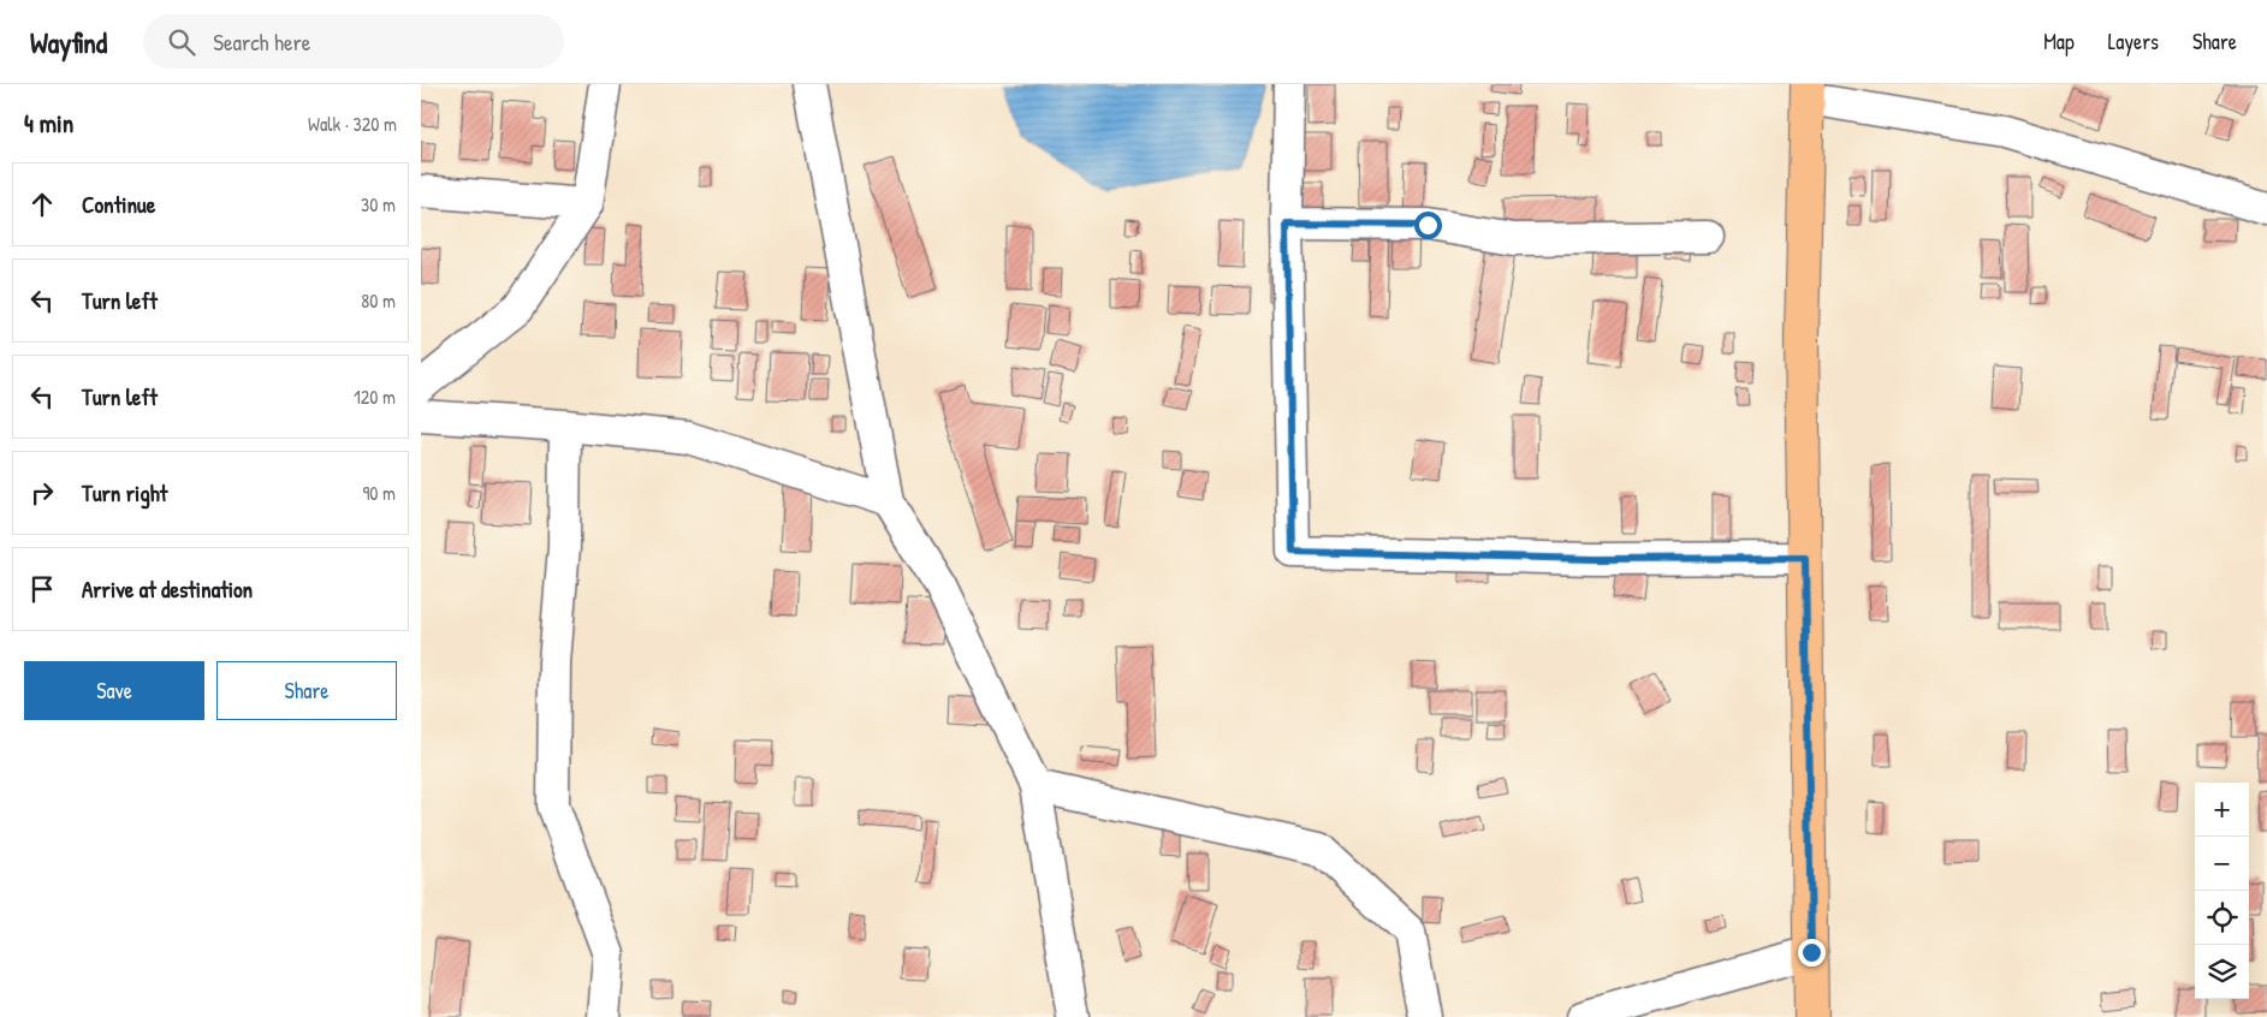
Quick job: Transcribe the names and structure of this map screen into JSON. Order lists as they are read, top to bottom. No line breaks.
{"page":{"header":"Wayfind","search":"Search here","nav":["Map","Layers","Share"],"heading":["4 min","Walk · 320 m"],"list":[["Continue","30 m"],["Turn left","80 m"],["Turn left","120 m"],["Turn right","90 m"],"Arrive at destination"],"buttons":["Save","Share"],"map_buttons":["+","−"]}}
